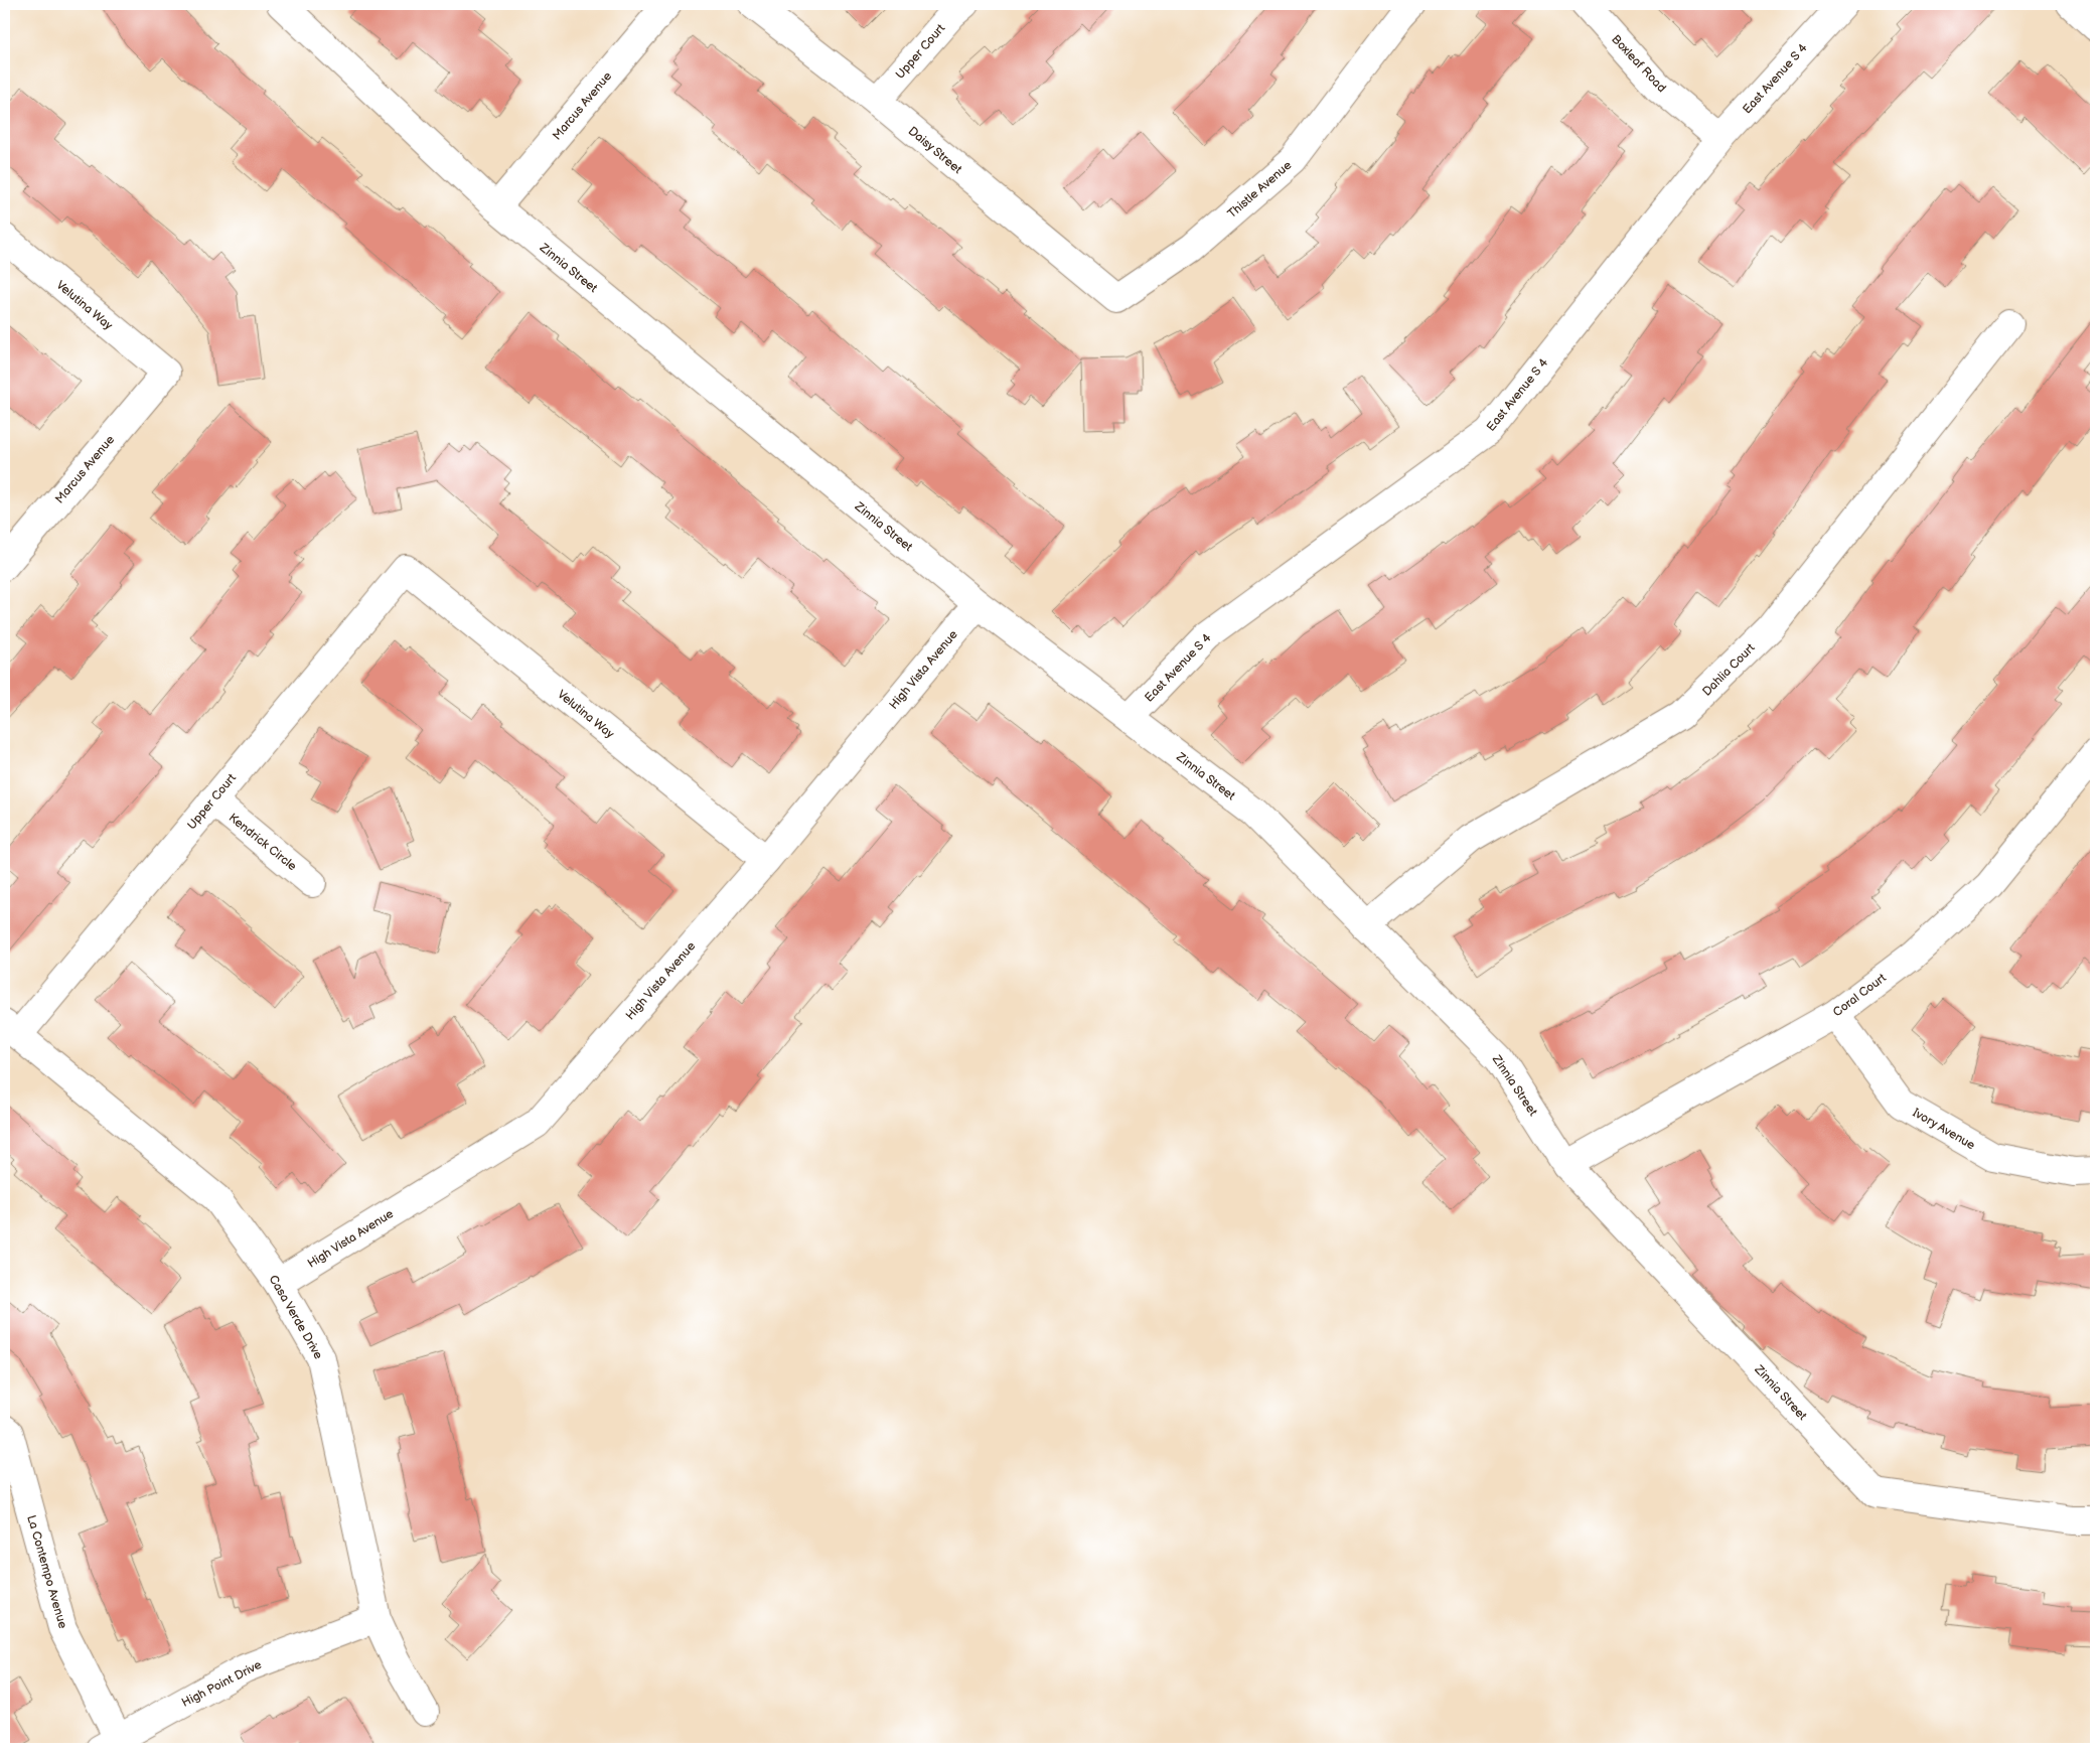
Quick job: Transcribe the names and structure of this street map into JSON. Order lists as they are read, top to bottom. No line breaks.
{"streets":{"street":["Upper Court","Boxleaf Road","East Avenue S 4","Marcus Avenue","Daisy Street","Thistle Avenue","Zinnia Street","Velutina Way","High Vista Avenue","Dahlia Court","Kendrick Circle","Coral Court","Ivory Avenue","Casa Verde Drive","La Contempo Avenue","High Point Drive"]},"crossings":[["Upper Court","Daisy Street"],["Upper Court","Velutina Way"],["Upper Court","Kendrick Circle"],["Upper Court","Casa Verde Drive"],["Boxleaf Road","East Avenue S 4"],["East Avenue S 4","Zinnia Street"],["Marcus Avenue","Zinnia Street"],["Marcus Avenue","Velutina Way"],["Daisy Street","Thistle Avenue"],["Zinnia Street","High Vista Avenue"],["Zinnia Street","Dahlia Court"],["Zinnia Street","Coral Court"],["Velutina Way","High Vista Avenue"],["High Vista Avenue","Casa Verde Drive"],["Coral Court","Ivory Avenue"],["Casa Verde Drive","High Point Drive"],["La Contempo Avenue","High Point Drive"]]}
